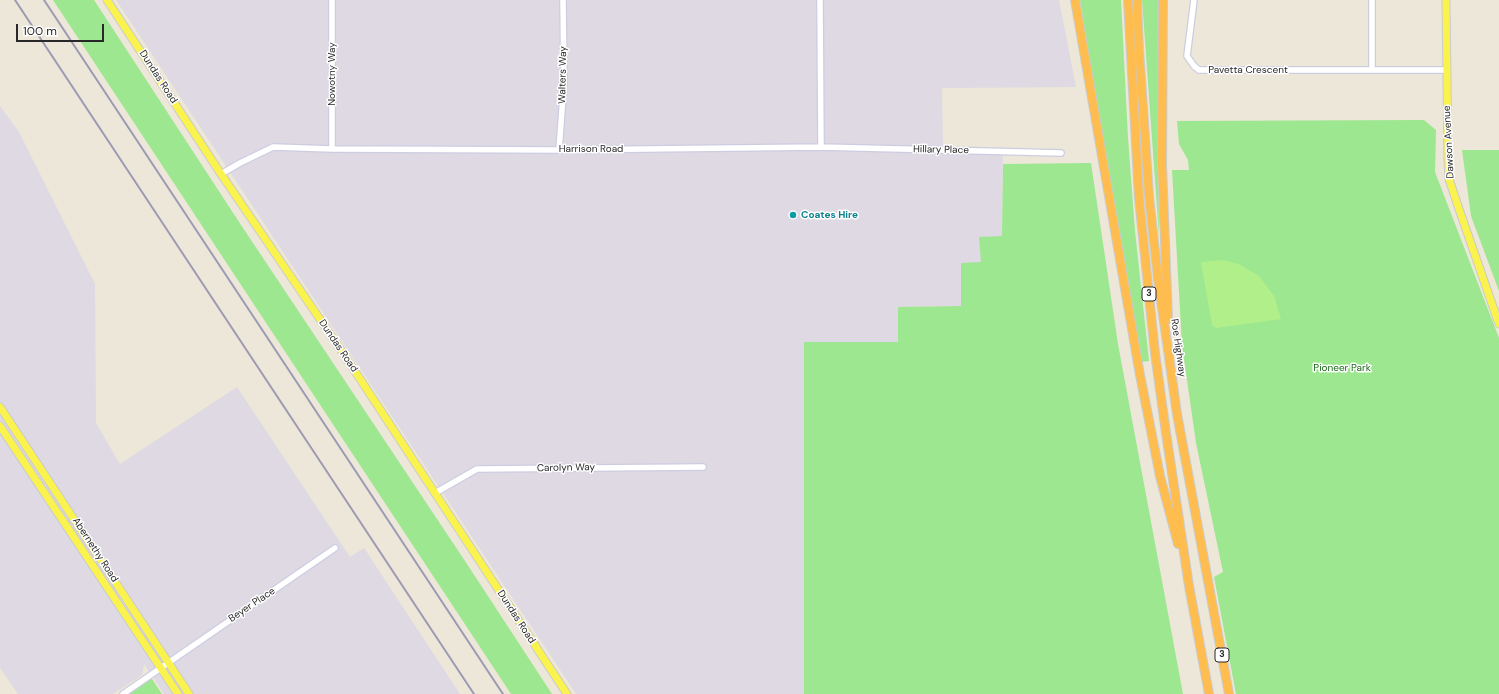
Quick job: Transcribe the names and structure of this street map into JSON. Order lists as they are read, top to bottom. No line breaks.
{"streets":{"highway":["3","Roe Highway"],"main road":["Dundas Road","Dawson Avenue","Abernethy Road"],"street":["Pavetta Crescent","Nowotny Way","Walters Way","Harrison Road","Hillary Place","Carolyn Way","Beyer Place"]},"crossings":[["Pavetta Crescent","Dawson Avenue"],["Nowotny Way","Harrison Road"],["Walters Way","Harrison Road"],["Dundas Road","Harrison Road"],["Dundas Road","Carolyn Way"],["Harrison Road","Hillary Place"],["Abernethy Road","Beyer Place"]],"parks":["Pioneer Park"],"places":["Coates Hire"],"scale_bar":"100 m"}
